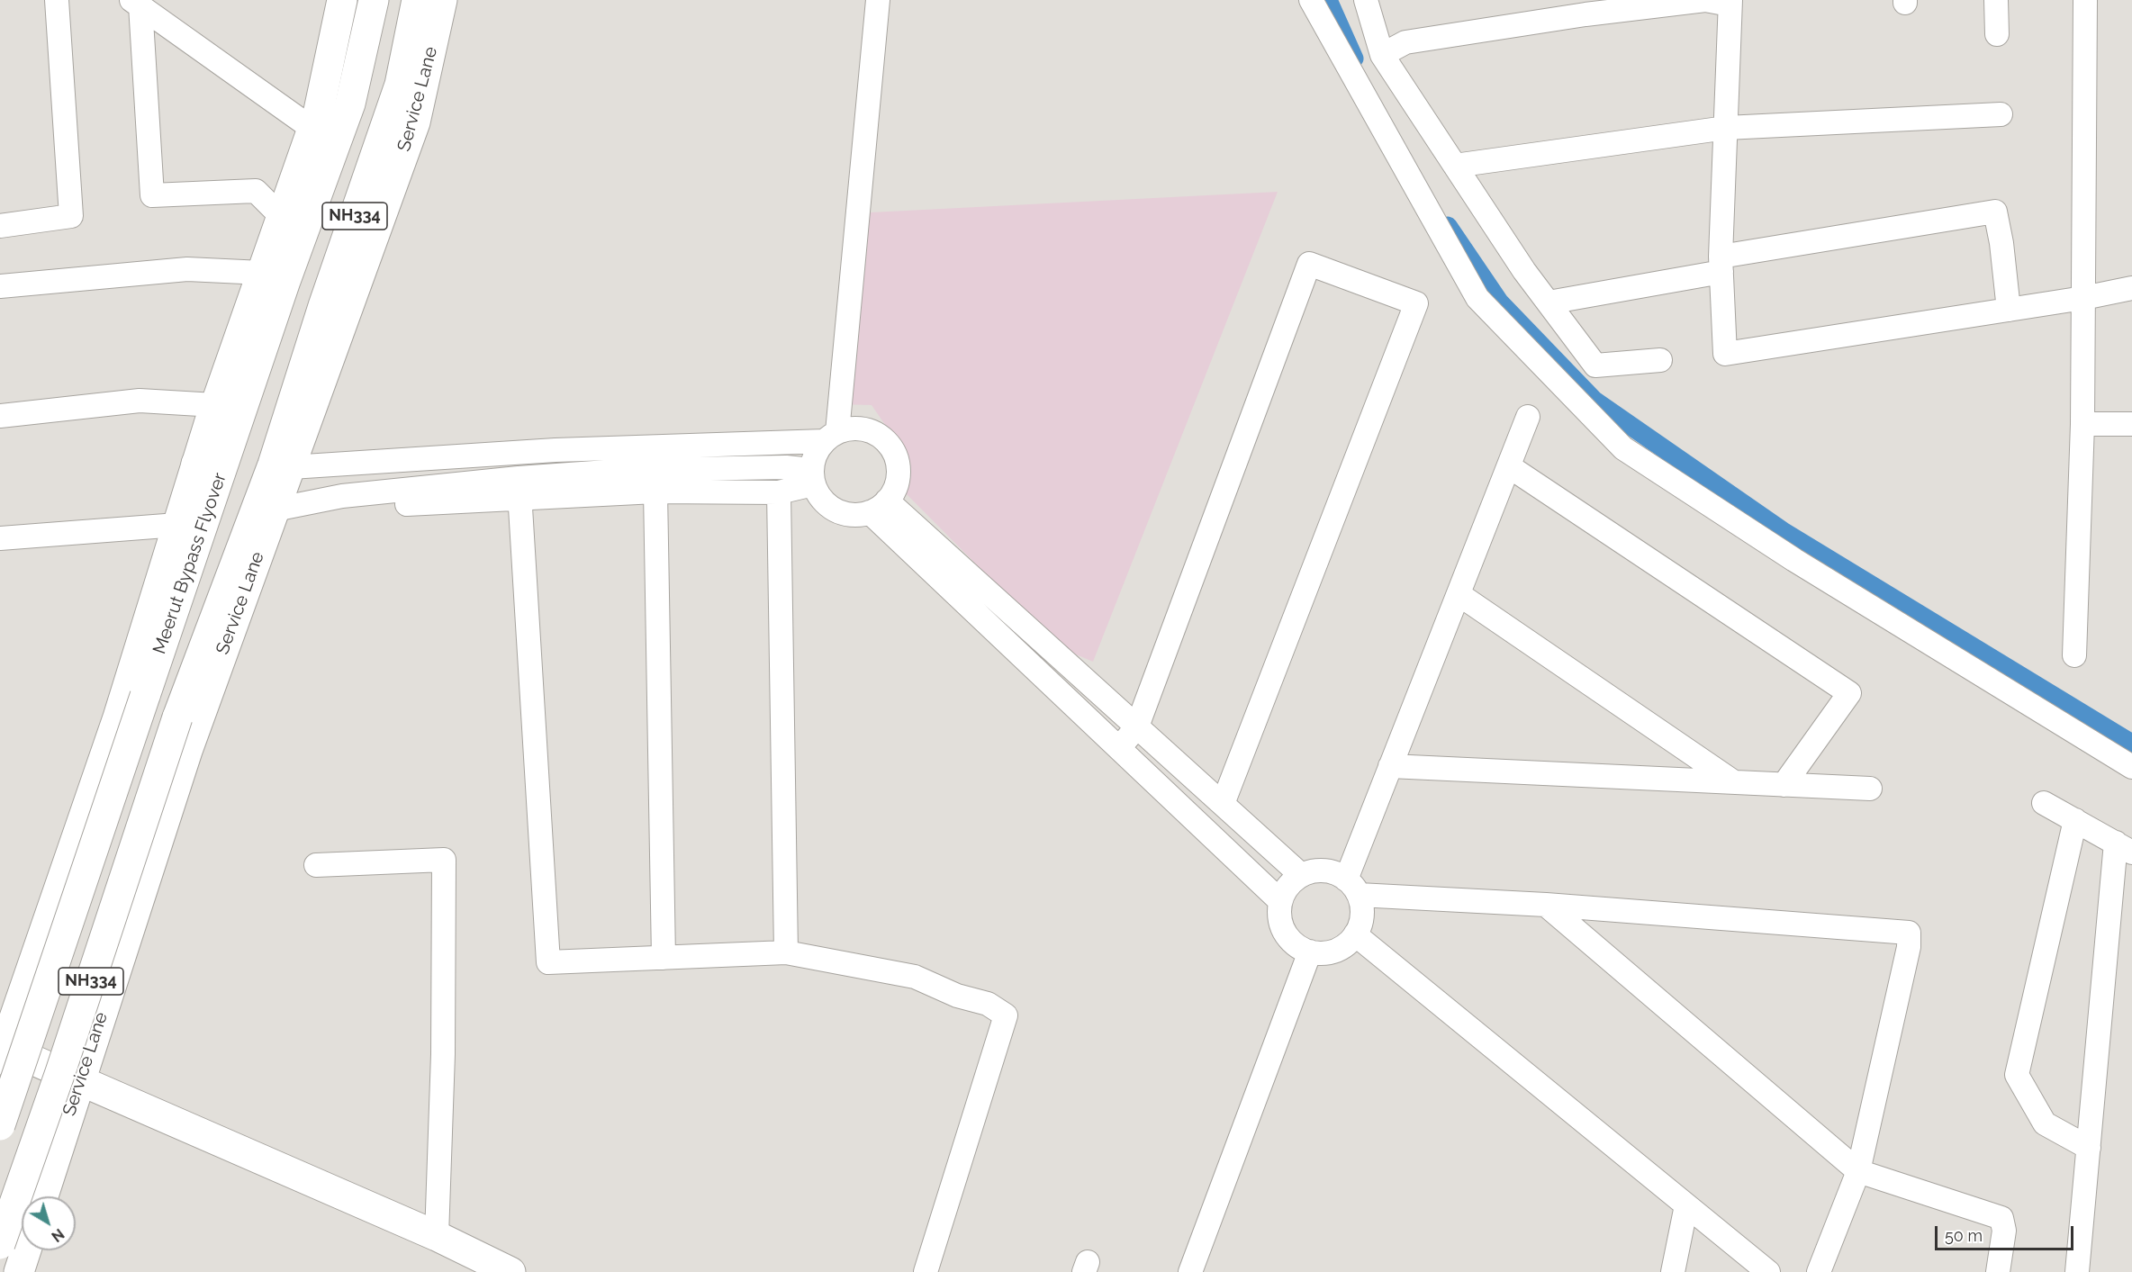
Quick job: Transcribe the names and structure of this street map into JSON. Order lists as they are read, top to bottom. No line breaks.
{"streets":{"main road":["Service Lane","NH334","Meerut Bypass Flyover"]},"crossings":[["Service Lane","NH334"]],"scale_bar":"50 m","north":"bottom right"}
